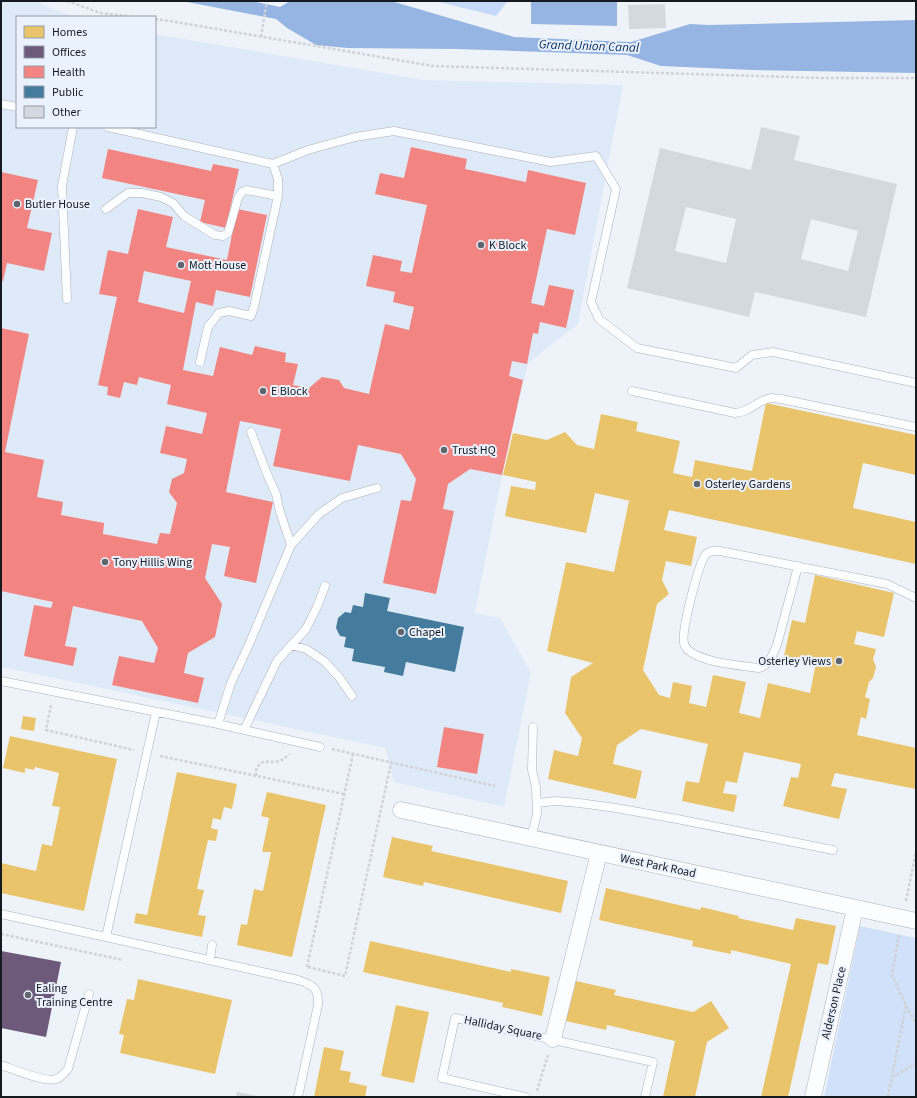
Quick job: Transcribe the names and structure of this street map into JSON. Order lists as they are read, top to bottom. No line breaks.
{"streets":{"street":["West Park Road","Alderson Place","Halliday Square"]},"crossings":[["West Park Road","Alderson Place"],["West Park Road","Halliday Square"]],"water":["Grand Union Canal"],"places":["Butler House","K Block","Mott House","E Block","Trust HQ","Osterley Gardens","Tony Hillis Wing","Chapel","Osterley Views","Ealing Training Centre"],"legend":["Homes","Offices","Health","Public","Other"]}
